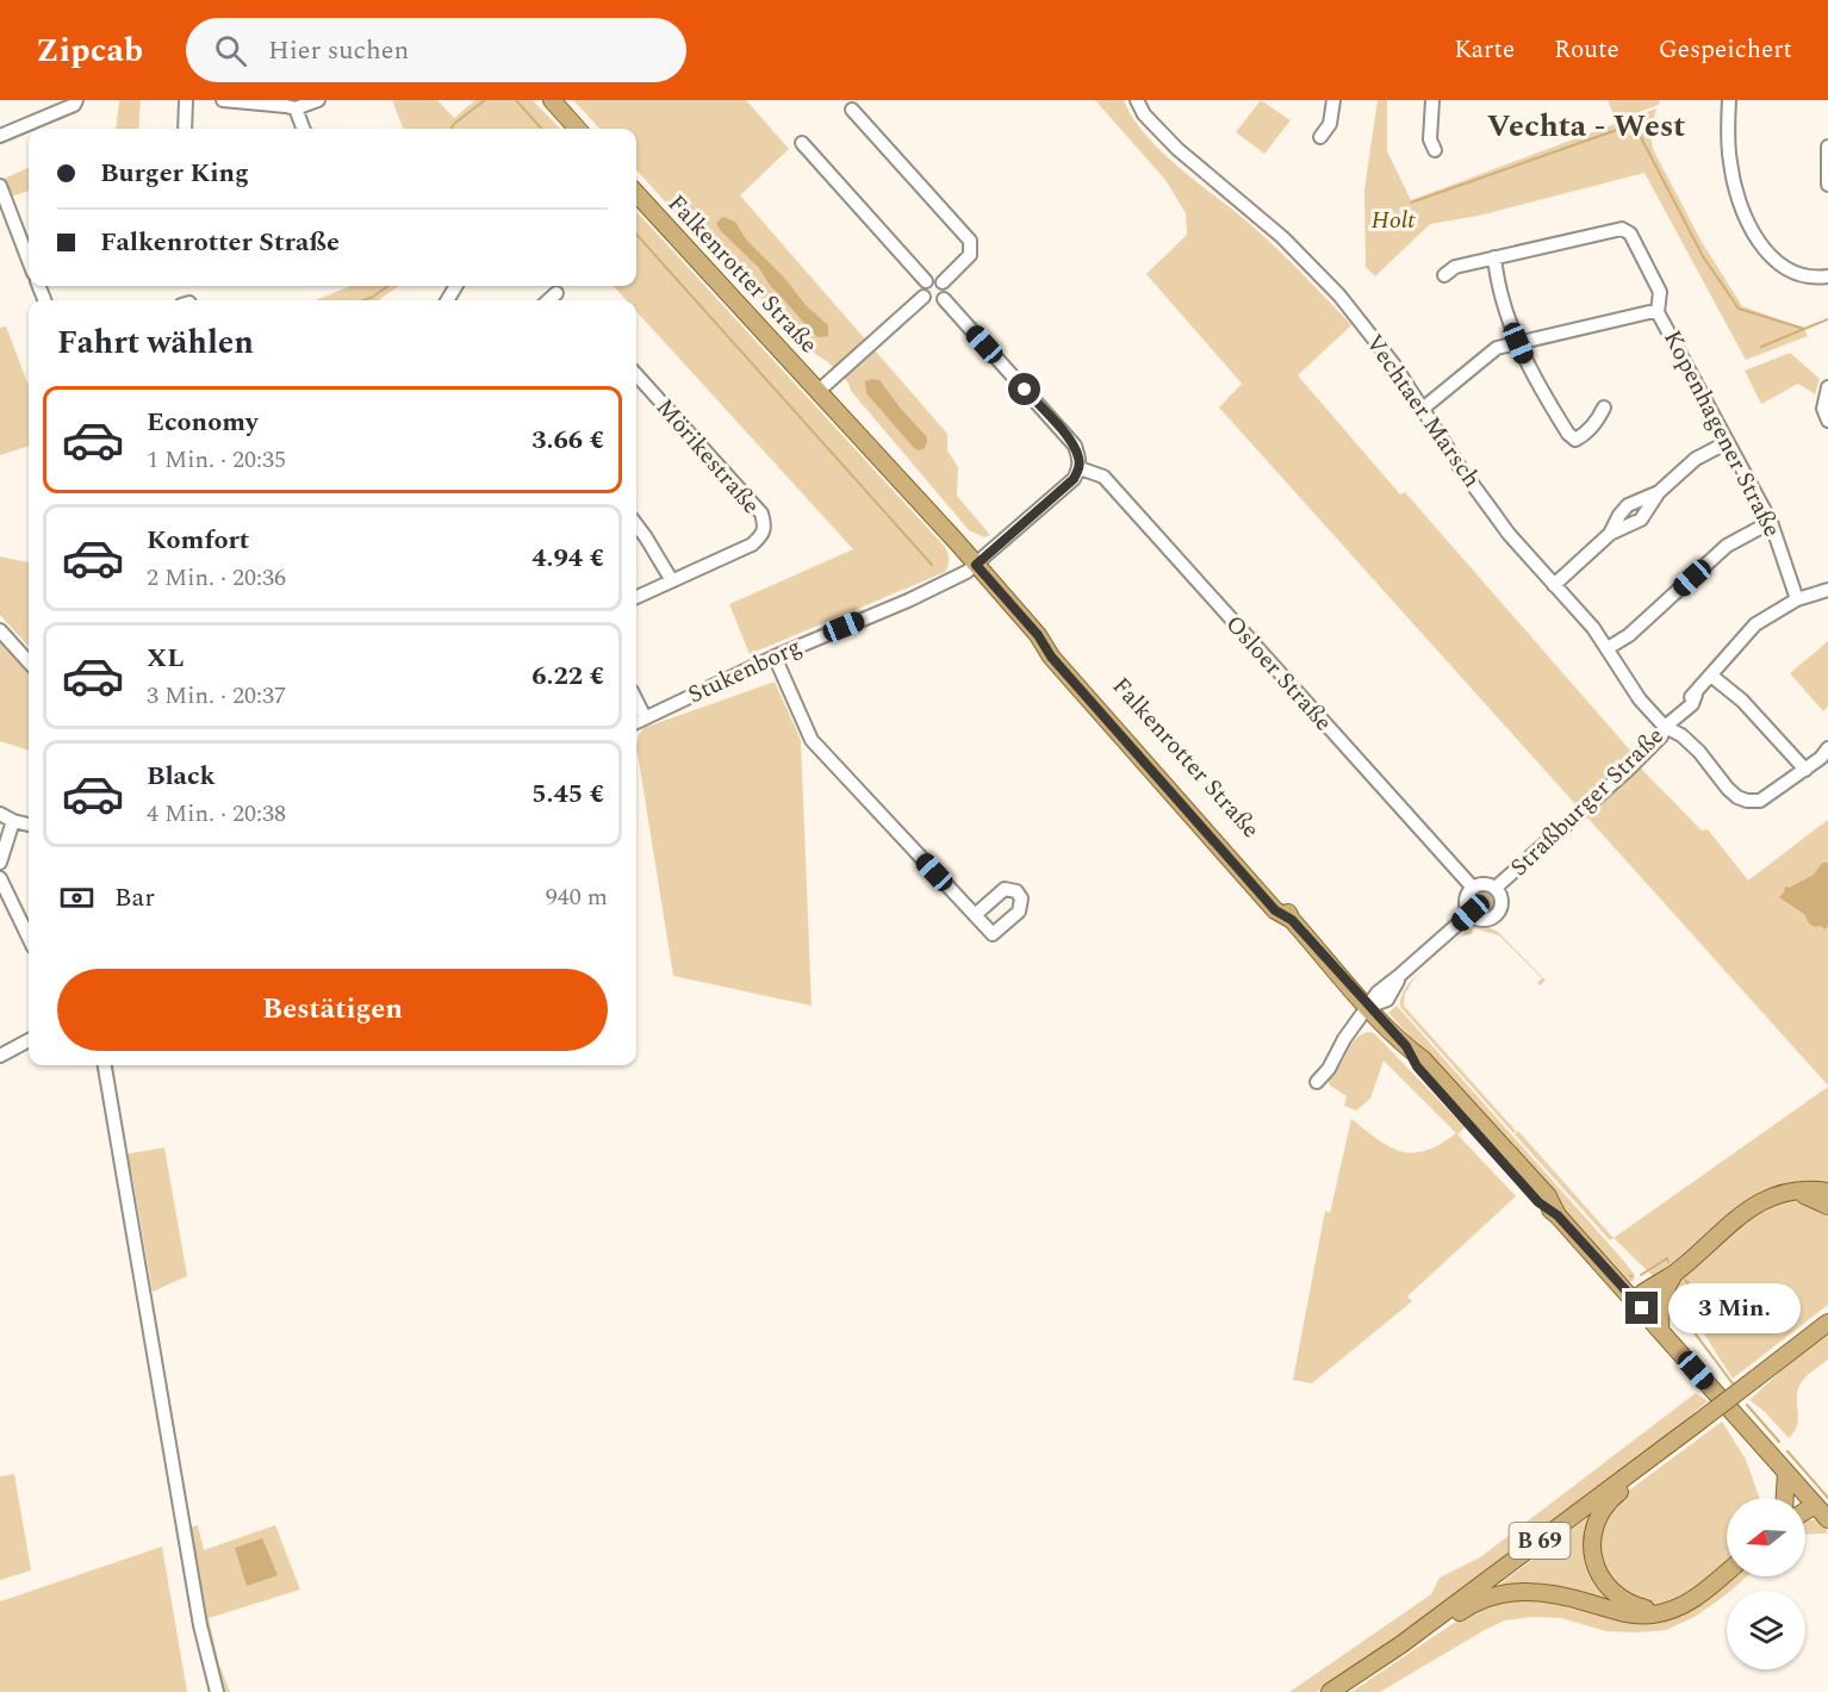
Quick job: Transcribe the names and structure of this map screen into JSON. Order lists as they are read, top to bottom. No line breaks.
{"streets":{"main road":["Falkenrotter Straße","B 69"],"street":["Vechtaer Marsch","Kopenhagener Straße","Mörikestraße","Stukenborg","Osloer Straße","Straßburger Straße"]},"crossings":[["Falkenrotter Straße","Stukenborg"],["Vechtaer Marsch","Kopenhagener Straße"],["Vechtaer Marsch","Straßburger Straße"],["Kopenhagener Straße","Straßburger Straße"],["Osloer Straße","Straßburger Straße"]],"districts":["Vechta - West"],"parks":["Holt"],"north":"left","page":{"header":"Zipcab","search":"Hier suchen","nav":["Karte","Route","Gespeichert"],"banner":["Burger King","Falkenrotter Straße"],"heading":"Fahrt wählen","list":[{"name":"Economy","note":"1 Min. · 20:35","value":"3.66 €"},{"name":"Komfort","note":"2 Min. · 20:36","value":"4.94 €"},{"name":"XL","note":"3 Min. · 20:37","value":"6.22 €"},{"name":"Black","note":"4 Min. · 20:38","value":"5.45 €"}],"pay":["Bar","940 m"],"buttons":"Bestätigen","bubble":"3 Min."}}
